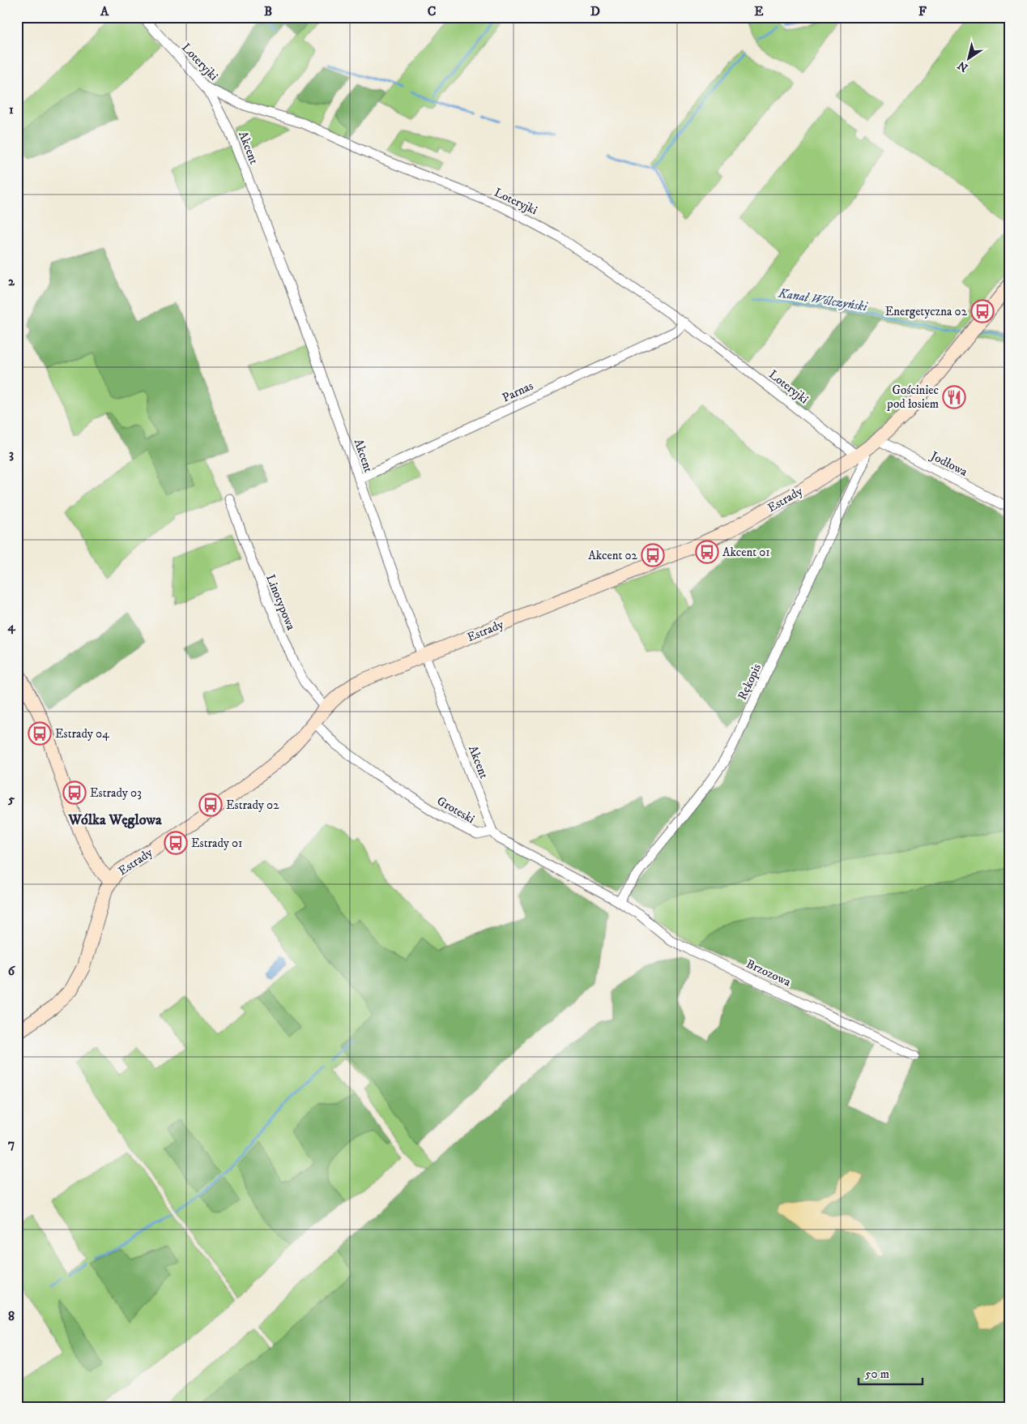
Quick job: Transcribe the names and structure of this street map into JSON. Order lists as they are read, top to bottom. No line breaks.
{"streets":{"main road":["Estrady"],"street":["Loteryjki","Akcent","Parnas","Jodłowa","Linotypowa","Rękopis","Groteski","Brzozowa"]},"crossings":[["Loteryjki","Akcent"],["Loteryjki","Parnas"],["Loteryjki","Estrady"],["Loteryjki","Rękopis"],["Akcent","Parnas"],["Akcent","Estrady"],["Akcent","Groteski"],["Jodłowa","Estrady"],["Estrady","Linotypowa"],["Estrady","Rękopis"],["Estrady","Groteski"],["Rękopis","Brzozowa"]],"districts":["Wólka Węglowa"],"water":["Kanał Wólczyński"],"places":{"bus stop":["Energetyczna 02","Akcent 01","Akcent 02","Estrady 04","Estrady 03","Estrady 02","Estrady 01"],"restaurant":["Gościniec pod łosiem"]},"scale_bar":"50 m","north":"bottom left","grid":{"columns":["A","B","C","D","E","F"],"rows":["1","2","3","4","5","6","7","8"]}}
